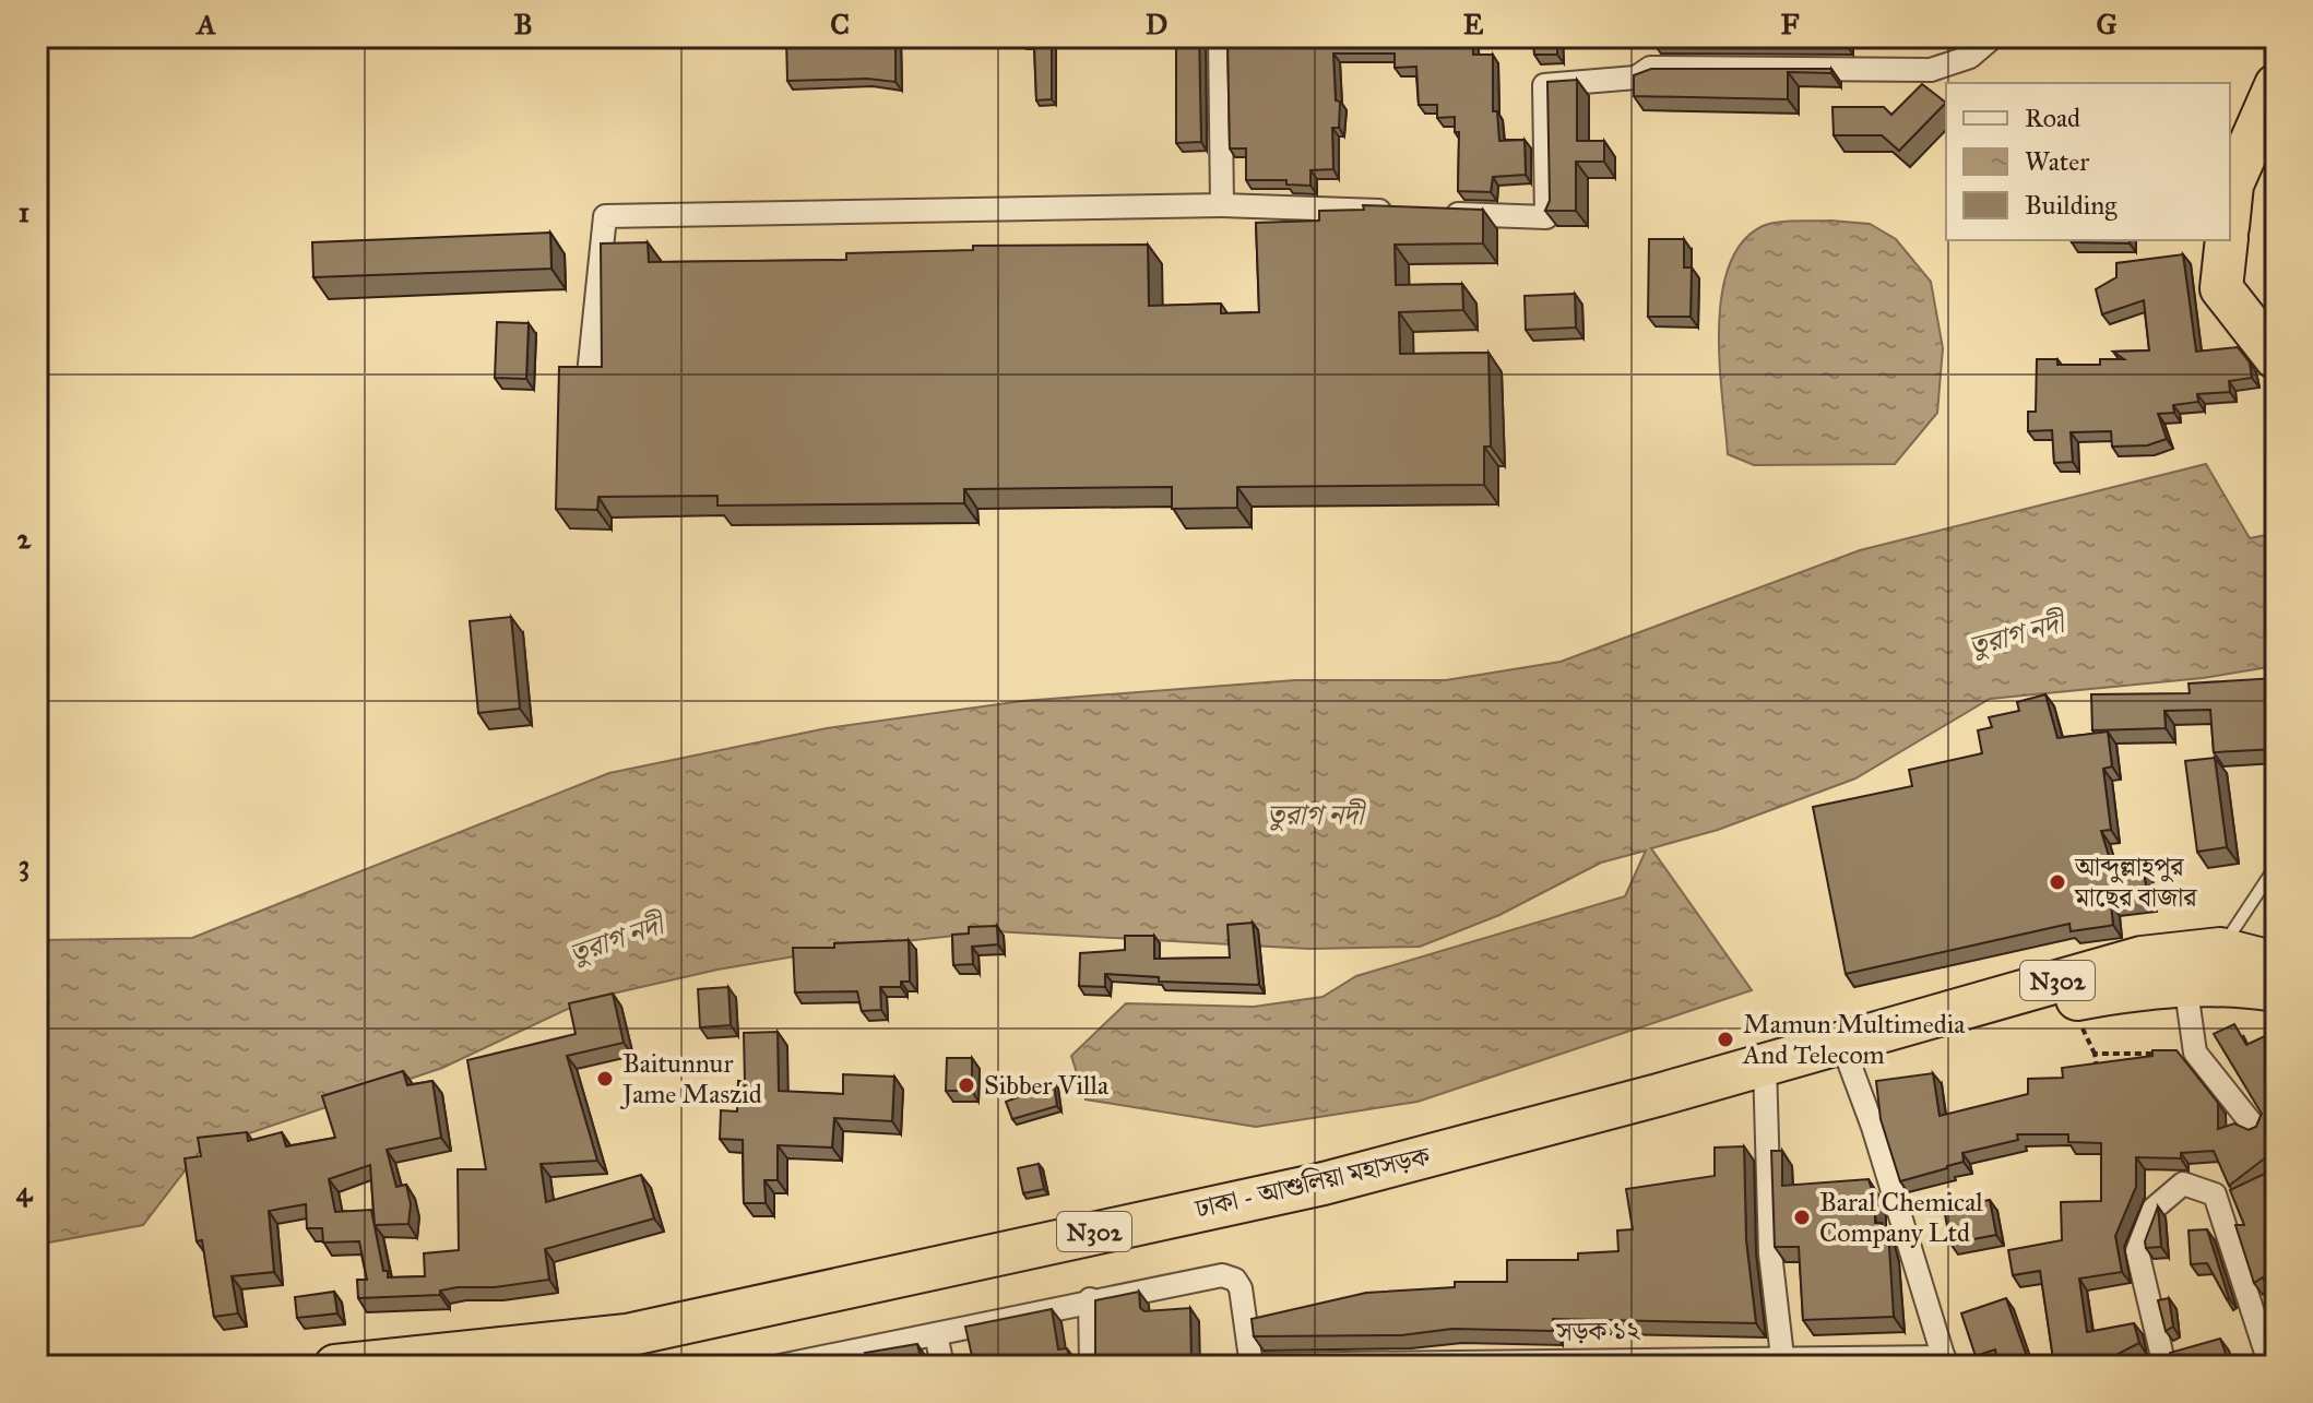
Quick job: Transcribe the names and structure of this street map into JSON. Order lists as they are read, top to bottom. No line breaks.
{"streets":{"highway":["N302","ঢাকা - আশুলিয়া মহাসড়ক"],"street":["সড়ক ১২"]},"crossings":[["N302","ঢাকা - আশুলিয়া মহাসড়ক"]],"water":["তুরাগ নদী"],"places":["আব্দুল্লাহপুর মাছের বাজার","Mamun Multimedia And Telecom","Baitunnur Jame Maszid","Sibber Villa","Baral Chemical Company Ltd"],"legend":["Road","Water","Building"],"grid":{"columns":["A","B","C","D","E","F","G"],"rows":["1","2","3","4"]}}
